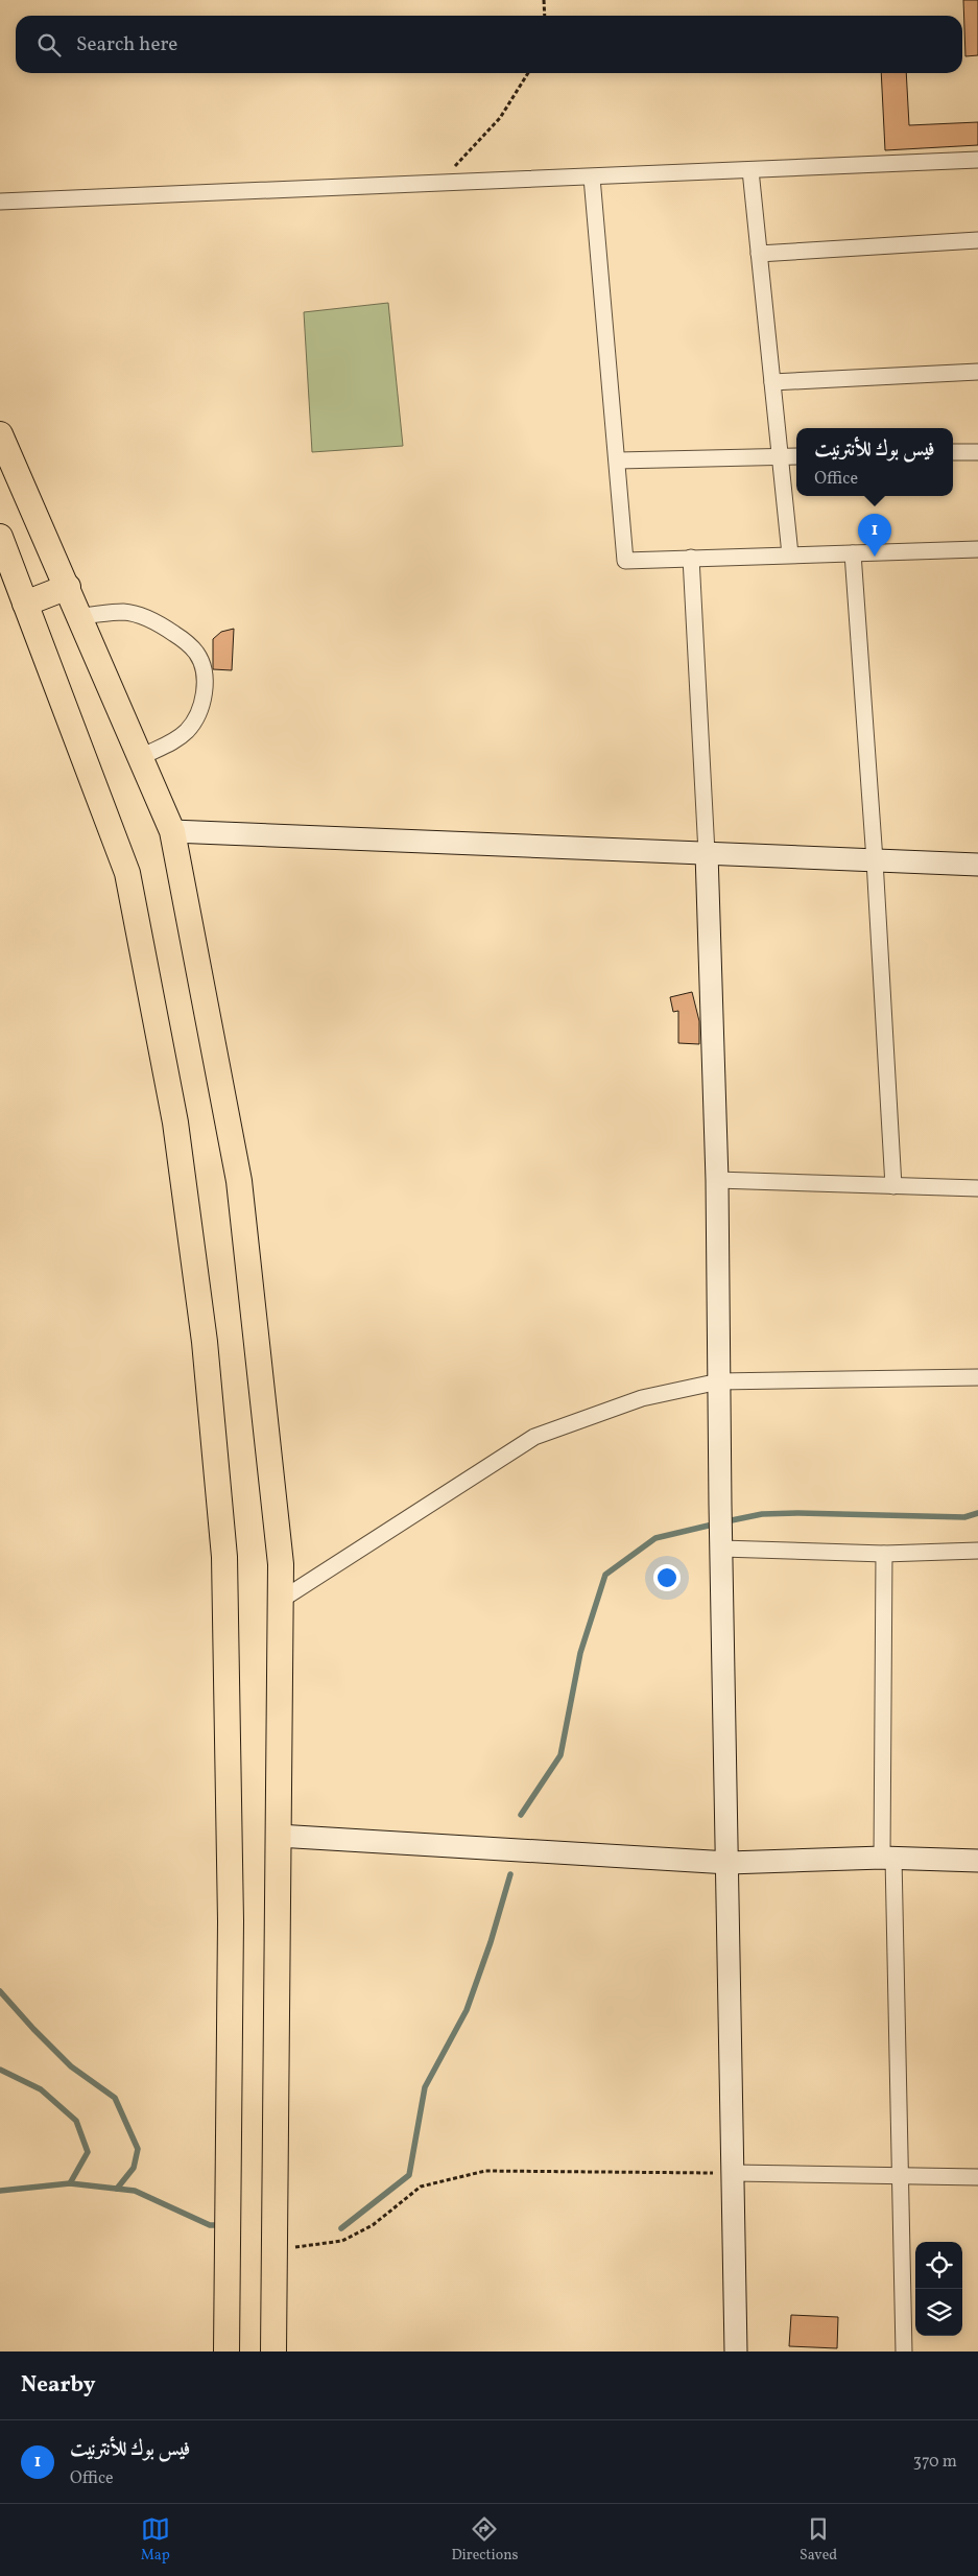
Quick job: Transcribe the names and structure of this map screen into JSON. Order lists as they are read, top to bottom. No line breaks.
{"page":{"search":"Search here","popup":["فيس بوك للأنترنيت","Office"],"pins":"1","heading":"Nearby","list":[{"mark":"1","name":"فيس بوك للأنترنيت","note":"Office","value":"370 m"}],"nav":["Map","Directions","Saved"]}}
